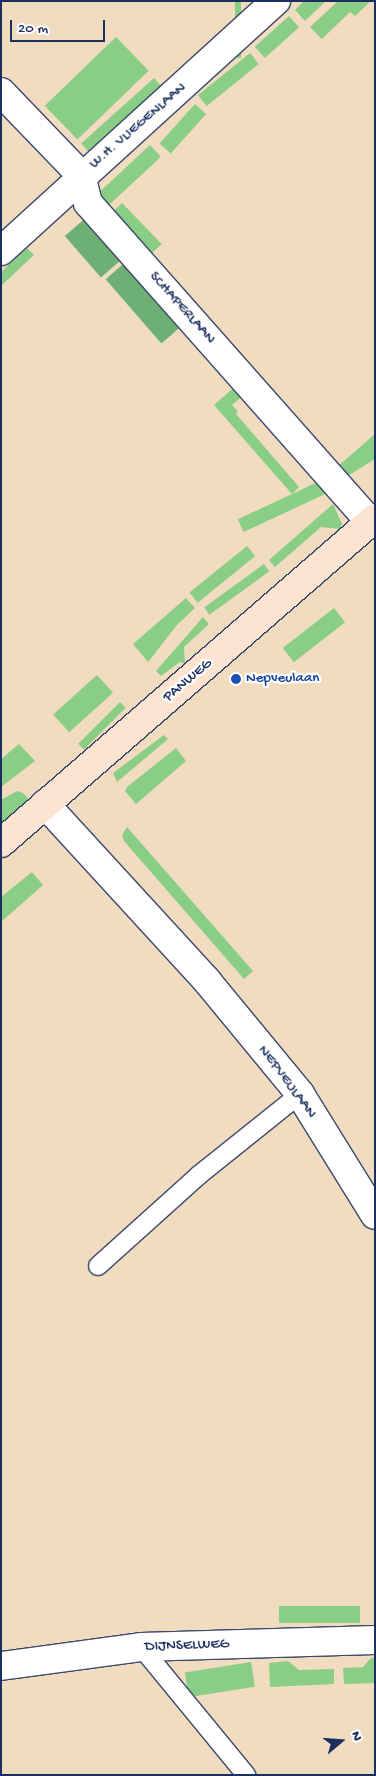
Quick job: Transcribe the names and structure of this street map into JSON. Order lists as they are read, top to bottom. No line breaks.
{"streets":{"street":["W.H. VLIEGENLAAN","SCHAPERLAAN","PANWEG","NEPVEULAAN","DIJNSELWEG"]},"crossings":[["W.H. VLIEGENLAAN","SCHAPERLAAN"],["SCHAPERLAAN","PANWEG"],["PANWEG","NEPVEULAAN"]],"places":["Nepveulaan"],"scale_bar":"20 m","north":"right"}
